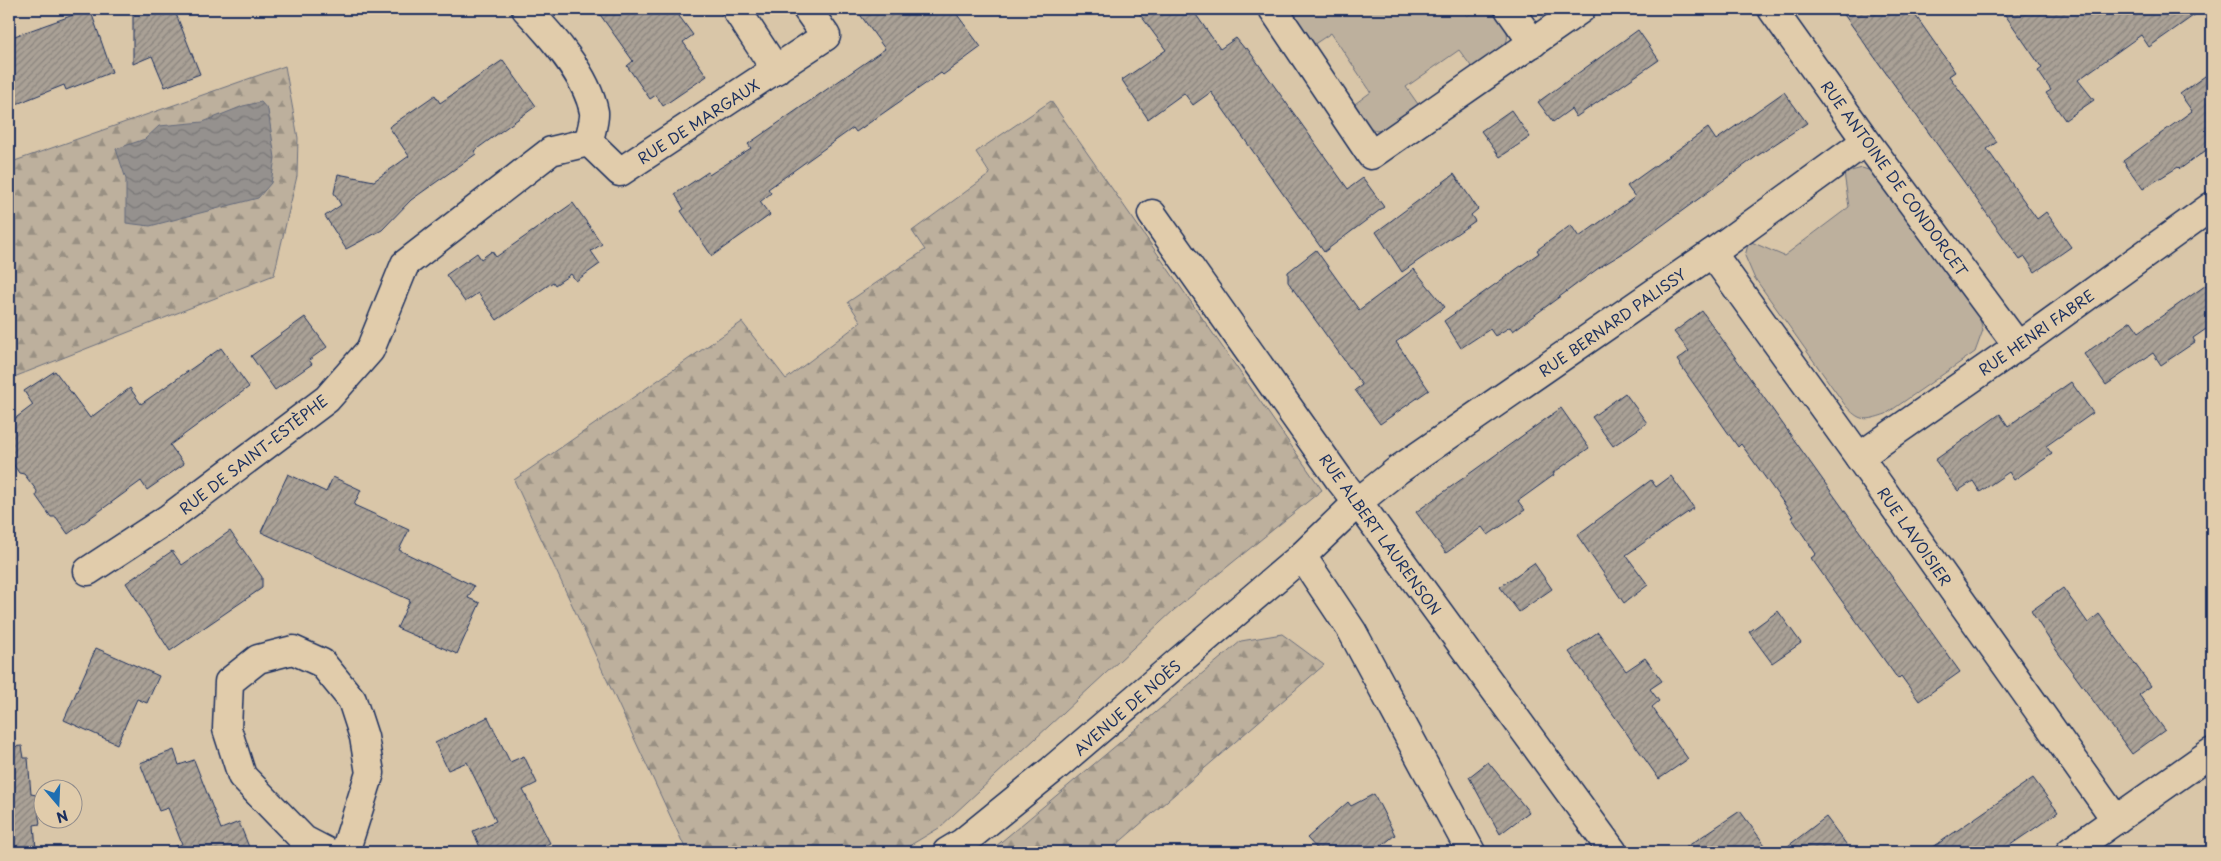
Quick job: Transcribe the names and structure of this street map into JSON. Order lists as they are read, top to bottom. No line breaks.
{"streets":{"street":["RUE DE MARGAUX","RUE ANTOINE DE CONDORCET","RUE BERNARD PALISSY","RUE HENRI FABRE","RUE DE SAINT-ESTÈPHE","RUE ALBERT LAURENSON","RUE LAVOISIER","AVENUE DE NOÈS"]},"crossings":[["RUE DE MARGAUX","RUE DE SAINT-ESTÈPHE"],["RUE ANTOINE DE CONDORCET","RUE BERNARD PALISSY"],["RUE ANTOINE DE CONDORCET","RUE HENRI FABRE"],["RUE BERNARD PALISSY","RUE ALBERT LAURENSON"],["RUE BERNARD PALISSY","RUE LAVOISIER"],["RUE BERNARD PALISSY","AVENUE DE NOÈS"],["RUE HENRI FABRE","RUE LAVOISIER"],["RUE ALBERT LAURENSON","AVENUE DE NOÈS"]],"north":"bottom"}
